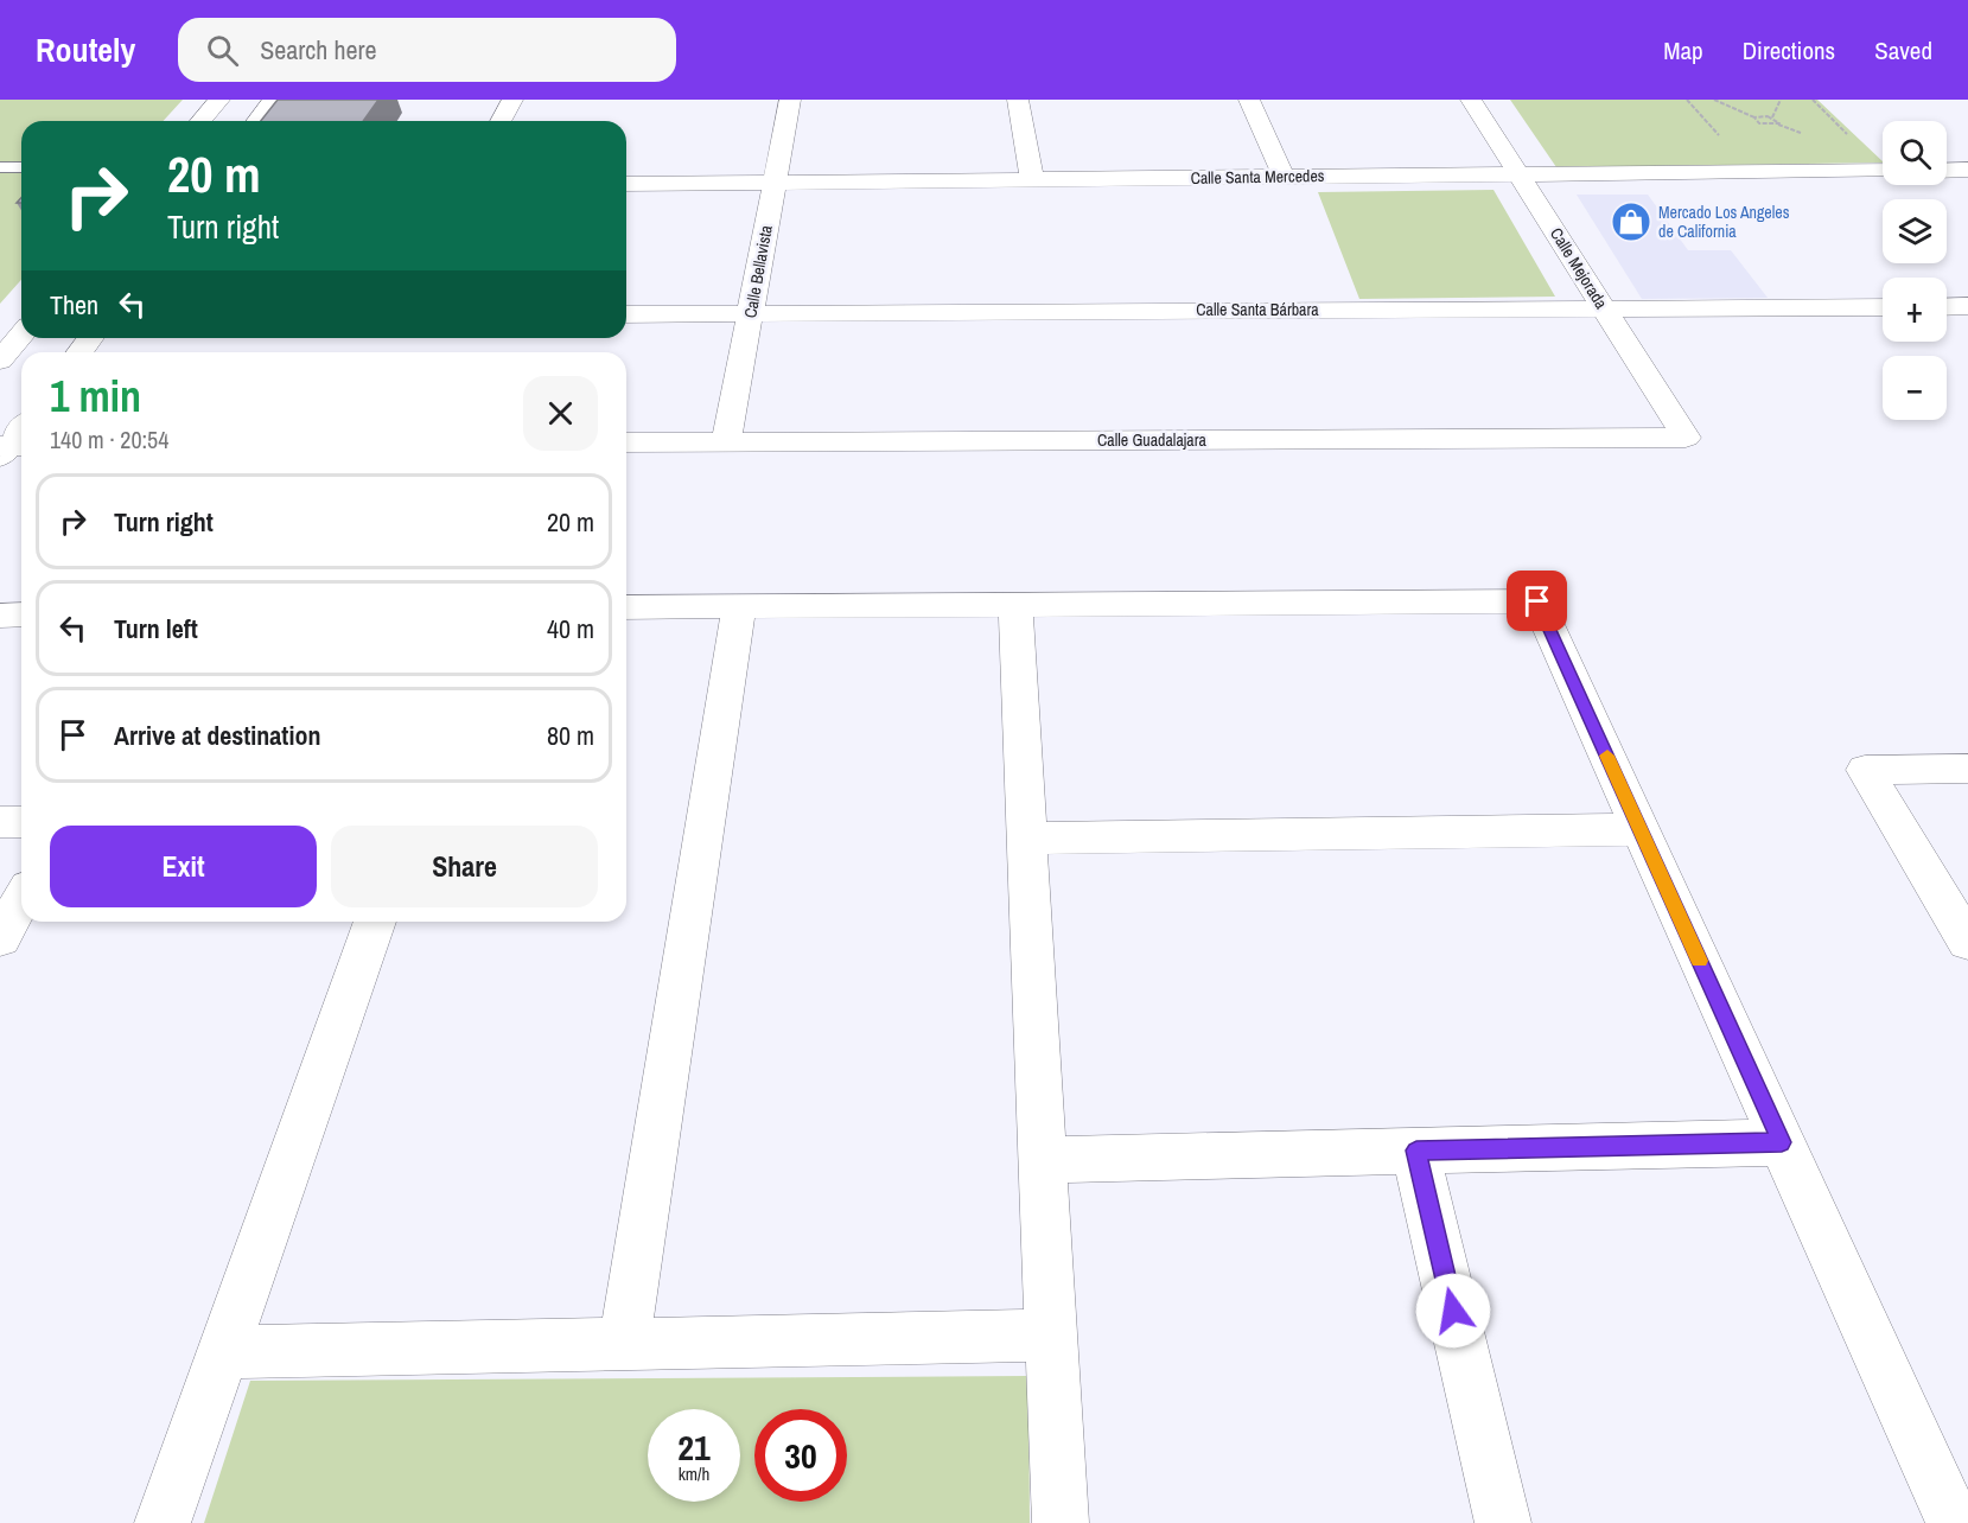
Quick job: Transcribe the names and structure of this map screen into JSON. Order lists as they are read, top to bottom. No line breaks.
{"streets":{"street":["Calle Santa Mercedes","Calle Mejorada","Calle Bellavista","Calle Santa Bárbara","Calle Guadalajara"]},"crossings":[["Calle Santa Mercedes","Calle Mejorada"],["Calle Santa Mercedes","Calle Bellavista"],["Calle Mejorada","Calle Santa Bárbara"],["Calle Mejorada","Calle Guadalajara"],["Calle Bellavista","Calle Santa Bárbara"],["Calle Bellavista","Calle Guadalajara"]],"places":{"shop":["Mercado Los Angeles de California"]},"page":{"header":"Routely","search":"Search here","nav":["Map","Directions","Saved"],"map_buttons":["+","−"],"turn":["20 m","Turn right"],"then":"Then","heading":["1 min","140 m · 20:54"],"list":[{"name":"Turn right","value":"20 m"},{"name":"Turn left","value":"40 m"},{"name":"Arrive at destination","value":"80 m"}],"buttons":["Exit","Share"],"speed":"21 km/h","limit":"30"}}
